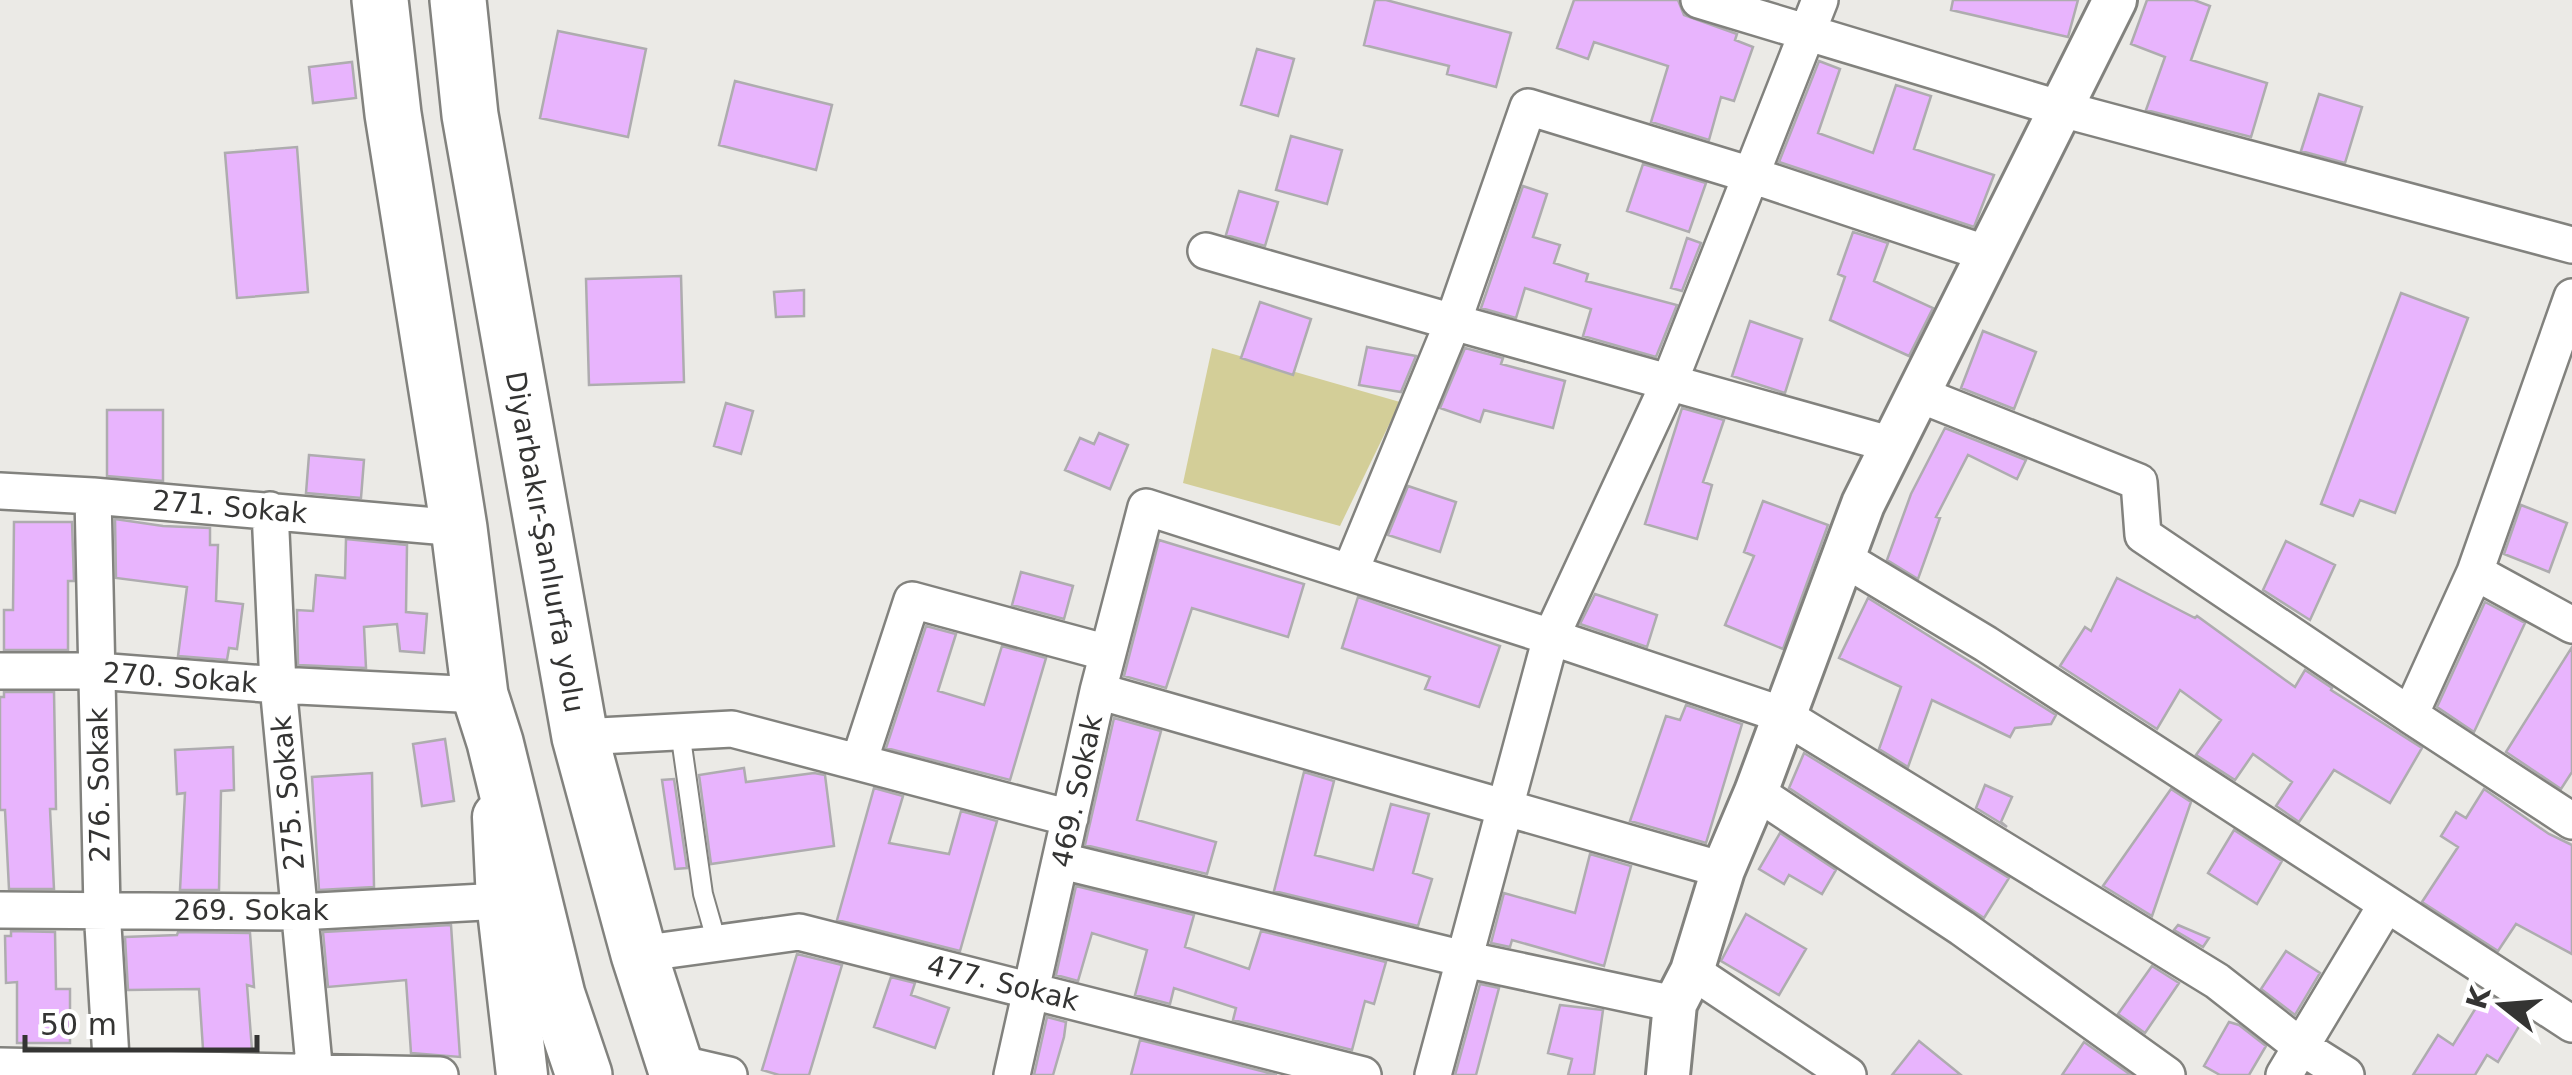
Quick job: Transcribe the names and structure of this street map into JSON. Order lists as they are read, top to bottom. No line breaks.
{"streets":{"highway":["Diyarbakır-Şanlıurfa yolu"],"street":["271. Sokak","270. Sokak","276. Sokak","469. Sokak","275. Sokak","269. Sokak","477. Sokak"]},"crossings":[["271. Sokak","276. Sokak"],["271. Sokak","275. Sokak"],["Diyarbakır-Şanlıurfa yolu","477. Sokak"],["270. Sokak","276. Sokak"],["270. Sokak","275. Sokak"],["276. Sokak","269. Sokak"],["469. Sokak","477. Sokak"],["275. Sokak","269. Sokak"]],"scale_bar":"50 m","north":"left"}
